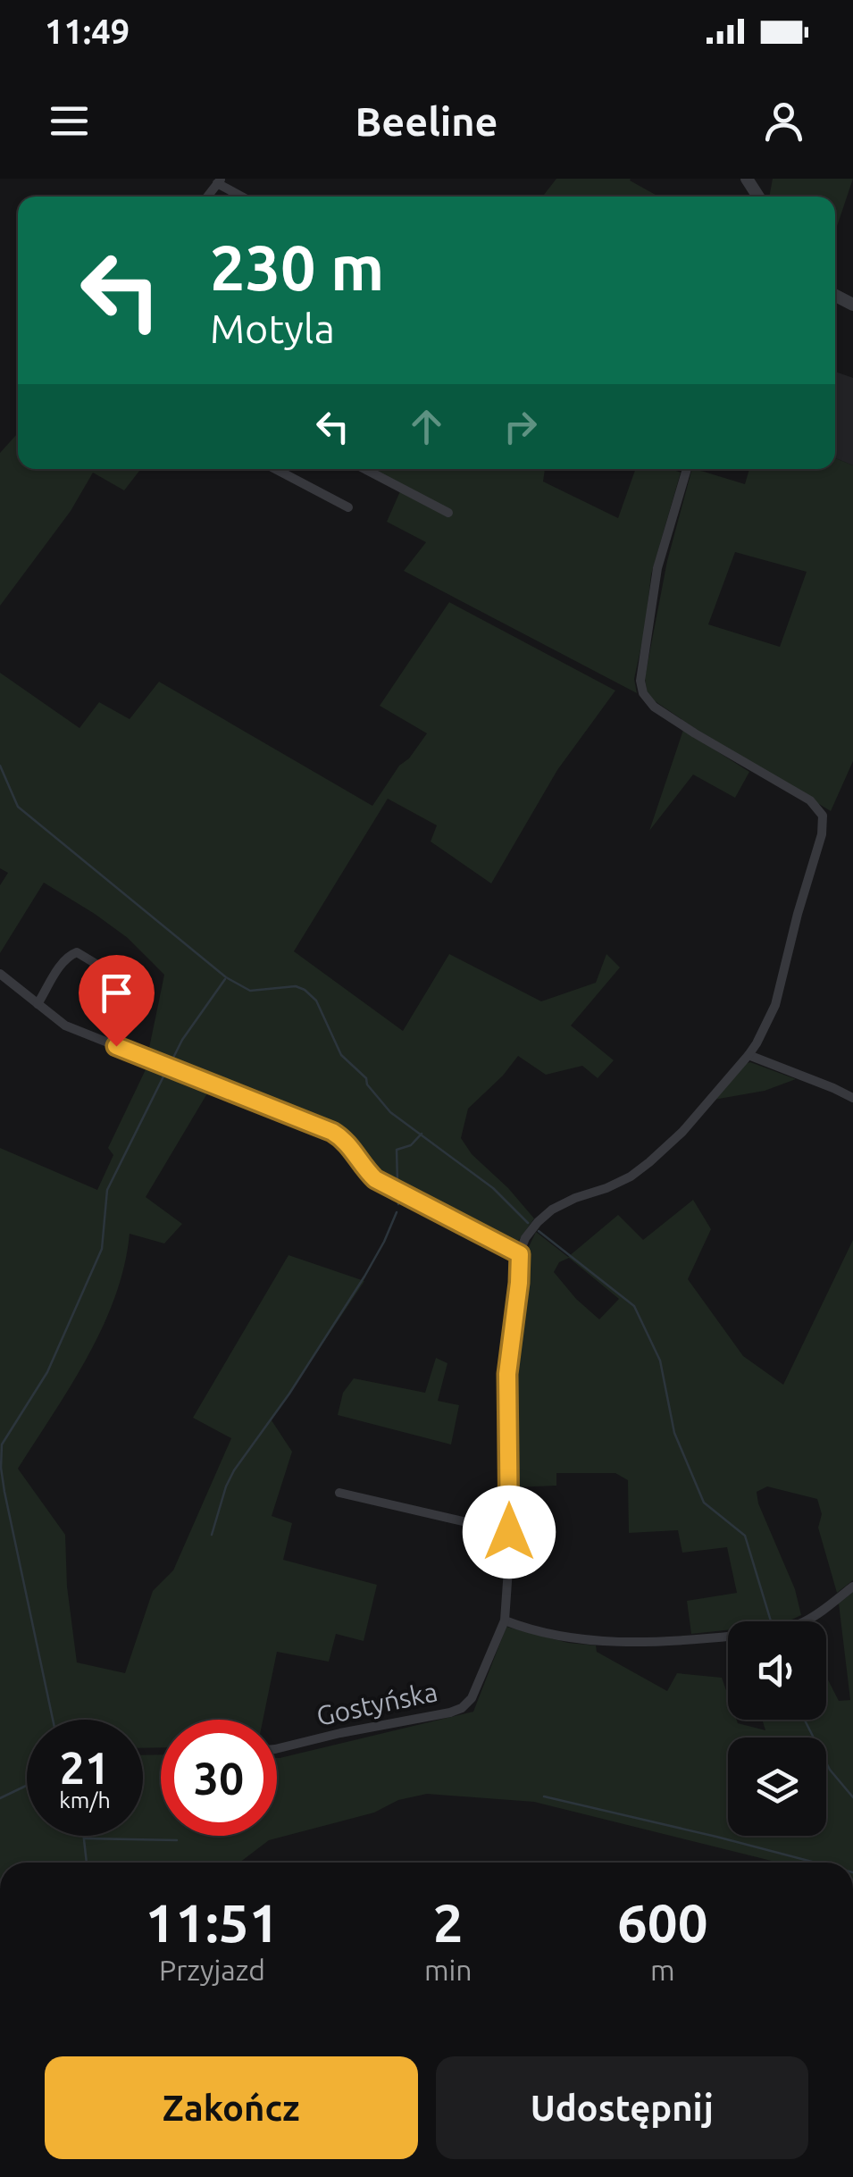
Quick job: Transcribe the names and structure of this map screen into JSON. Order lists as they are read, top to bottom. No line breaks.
{"streets":{"street":["Gostyńska"]},"page":{"status":"11:49","header":"Beeline","turn":["230 m","Motyla"],"speed":"21 km/h","limit":"30","eta":["11:51","Przyjazd","2","min","600","m"],"buttons":["Zakończ","Udostępnij"]}}
